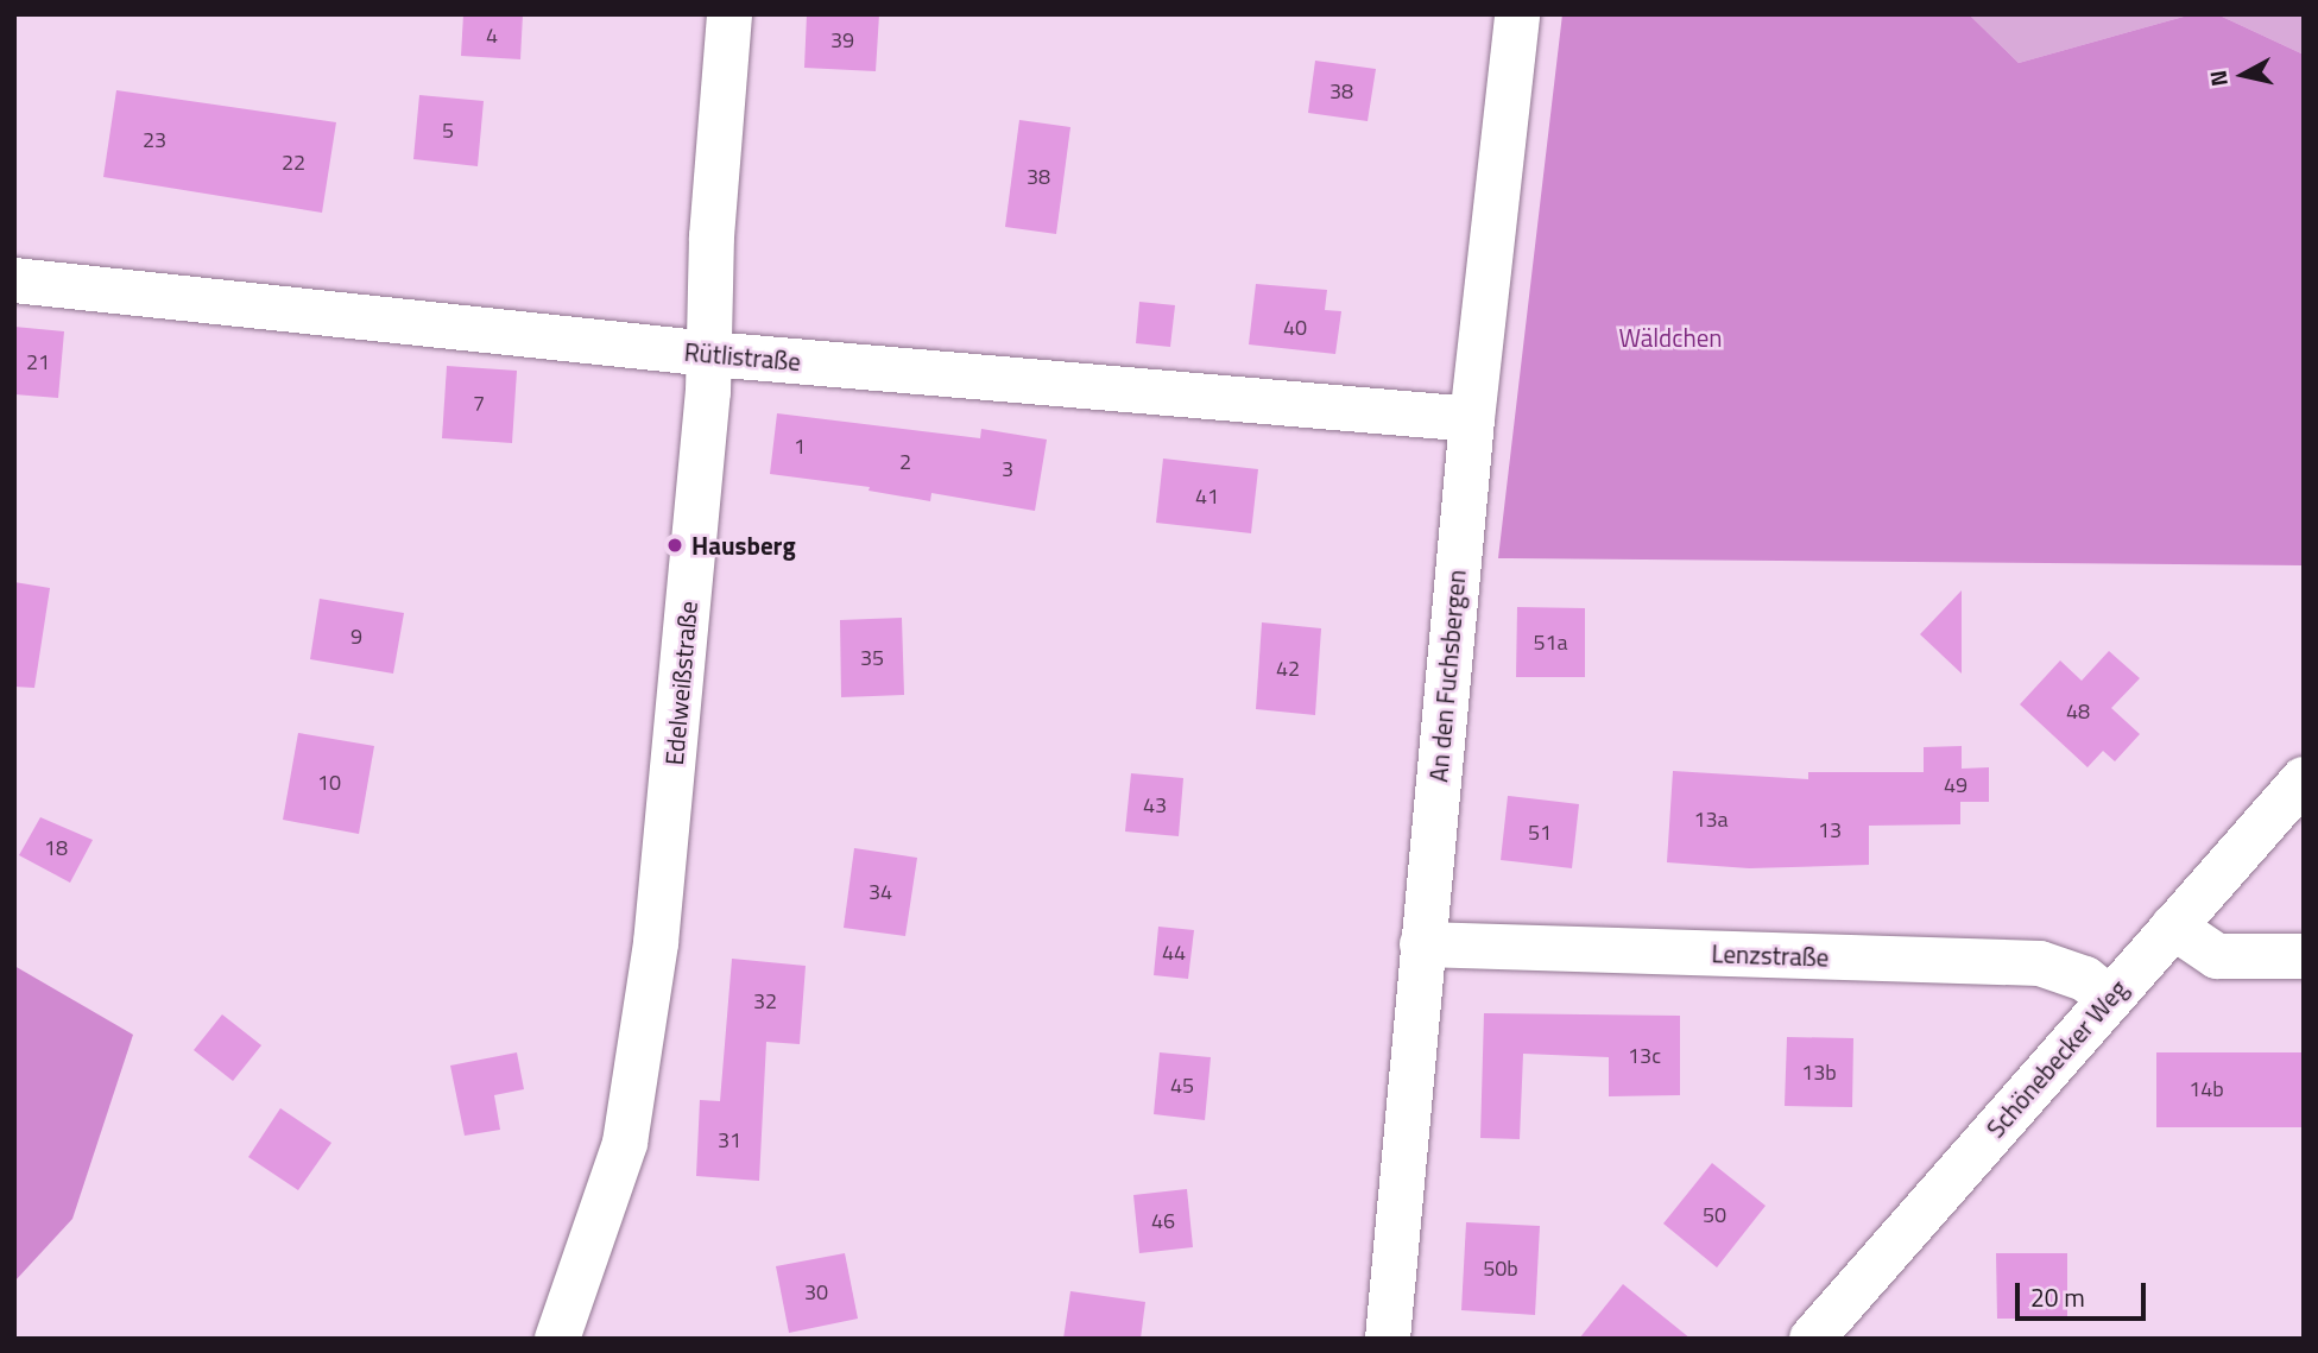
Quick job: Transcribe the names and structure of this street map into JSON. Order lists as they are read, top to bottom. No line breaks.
{"streets":{"street":["Rütlistraße","An den Fuchsbergen","Edelweißstraße","Lenzstraße","Schönebecker Weg"]},"crossings":[["Rütlistraße","An den Fuchsbergen"],["Rütlistraße","Edelweißstraße"],["An den Fuchsbergen","Lenzstraße"],["Lenzstraße","Schönebecker Weg"]],"parks":["Wäldchen"],"places":["Hausberg"],"house_numbers":["4","39","38","5","23","22","38","40","21","7","1","2","3","41","9","51a","35","42","48","10","49","43","13a","13","51","18","34","44","32","13c","13b","45","14b","31","50","46","50b","30"],"scale_bar":"20 m","north":"left"}
